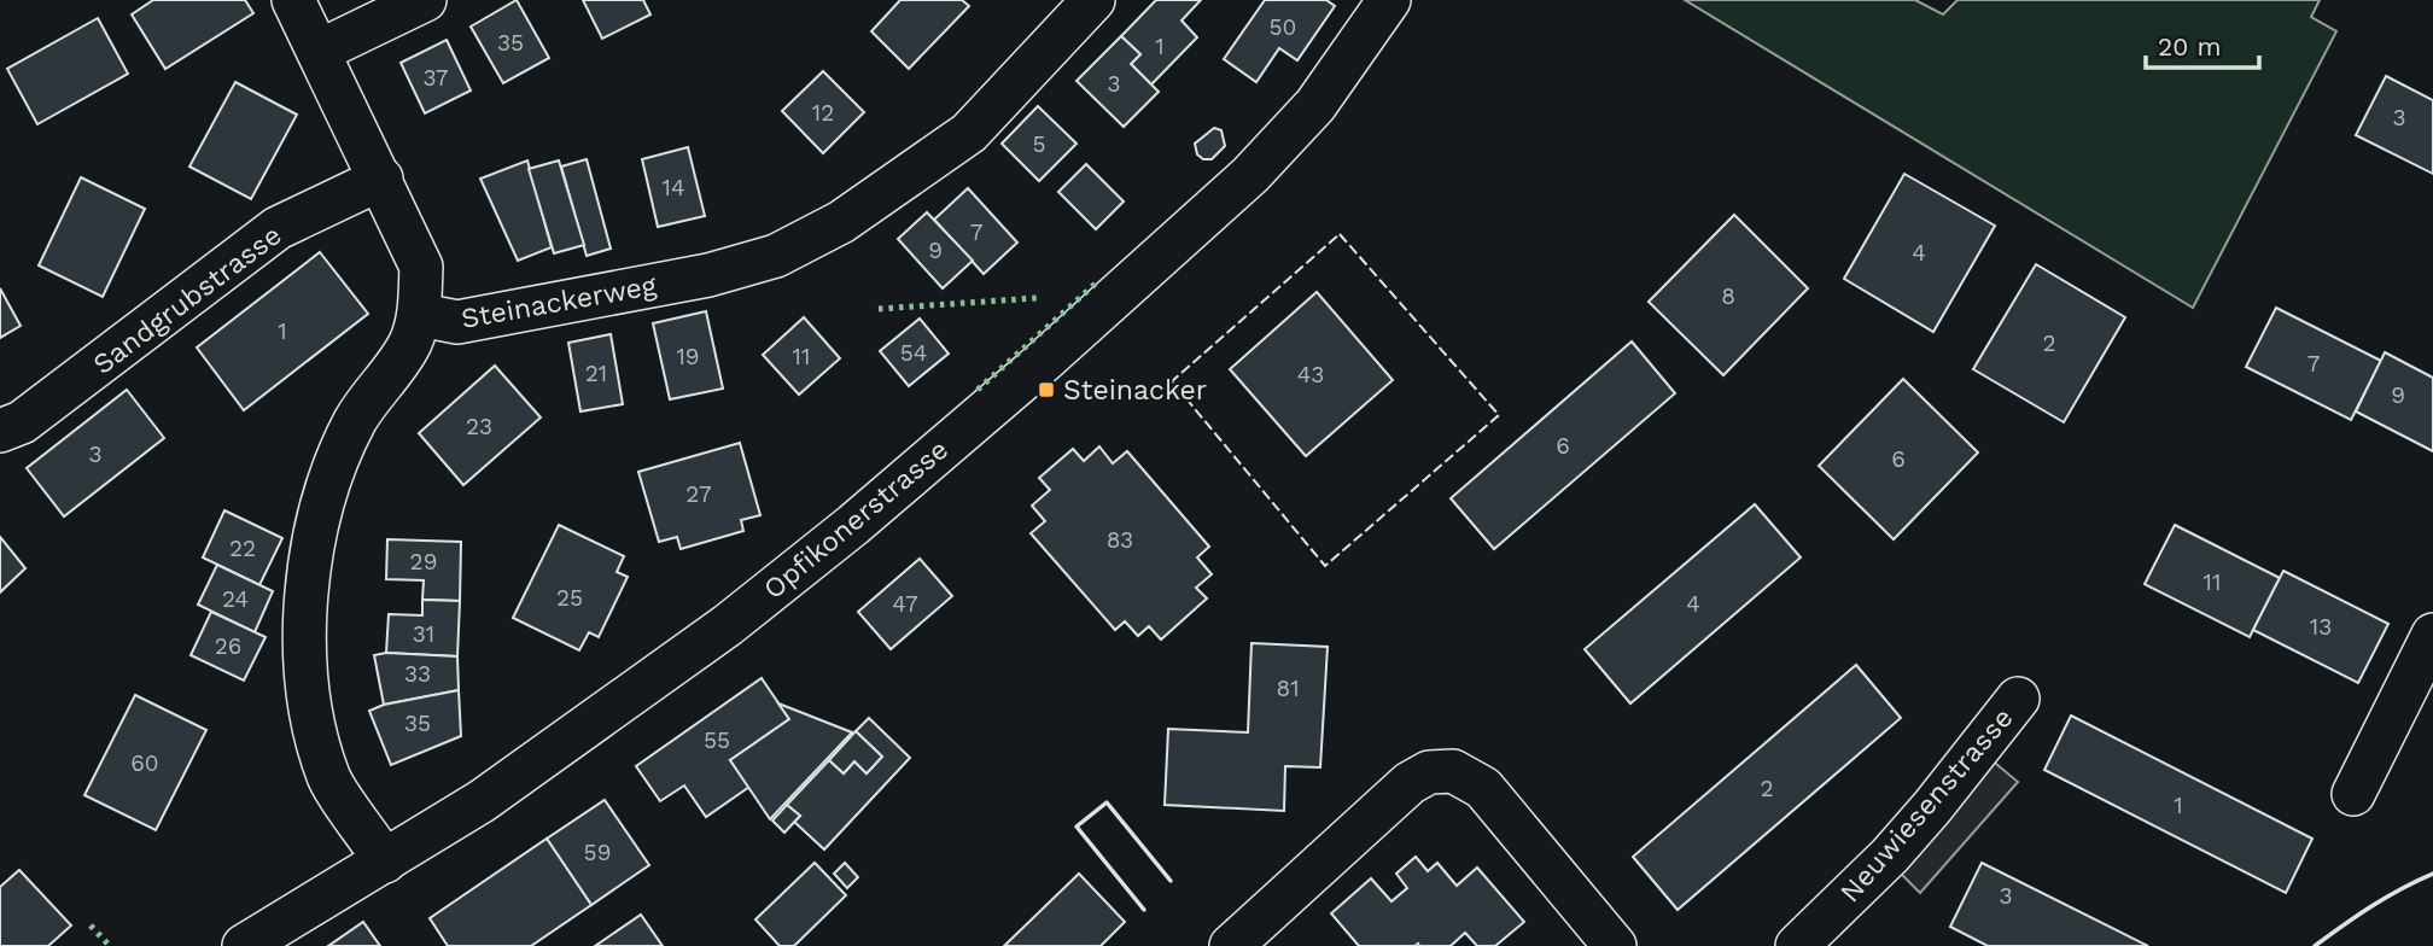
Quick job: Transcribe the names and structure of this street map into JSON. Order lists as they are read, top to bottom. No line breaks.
{"streets":{"street":["Sandgrubstrasse","Steinackerweg","Opfikonerstrasse","Neuwiesenstrasse"]},"crossings":[["Steinackerweg","Opfikonerstrasse"]],"places":{"transit":["Steinacker"]},"house_numbers":["50","35","1","37","3","12","3","5","14","7","9","4","8","1","2","54","19","11","7","21","43","9","23","6","3","6","27","83","22","29","11","25","24","47","4","13","31","26","33","81","35","55","60","2","1","59","3"],"scale_bar":"20 m"}
